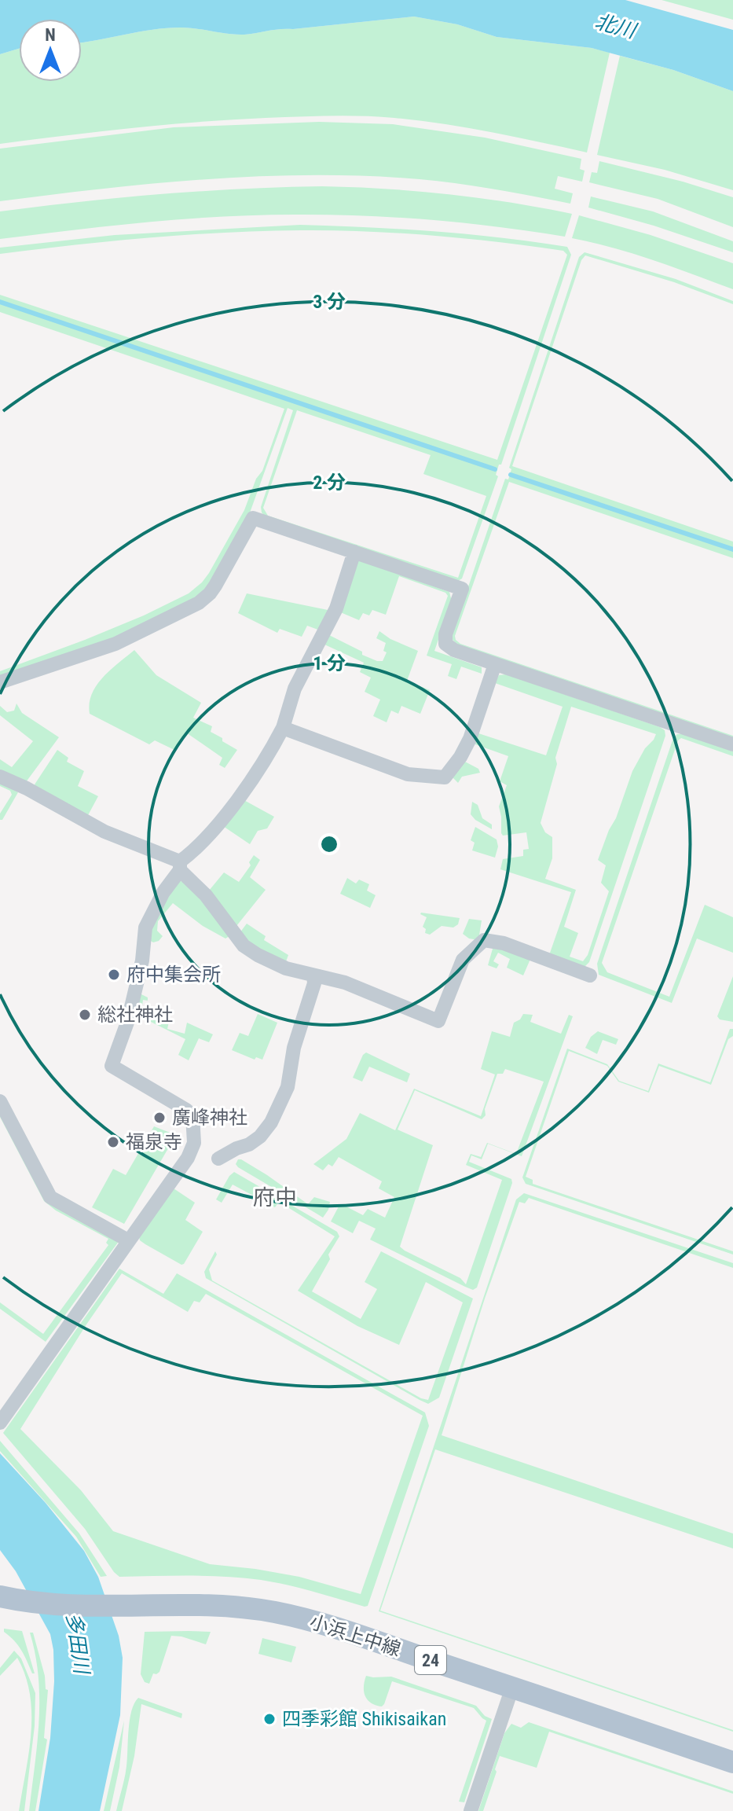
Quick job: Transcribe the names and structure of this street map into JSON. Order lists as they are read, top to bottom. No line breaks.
{"streets":{"main road":["小浜上中線","24"]},"districts":["府中"],"water":["北川","多田川"],"places":["府中集会所","総社神社","廣峰神社","福泉寺","四季彩館 Shikisaikan"],"north":"top","rings":["3 分","2 分","1 分"]}
